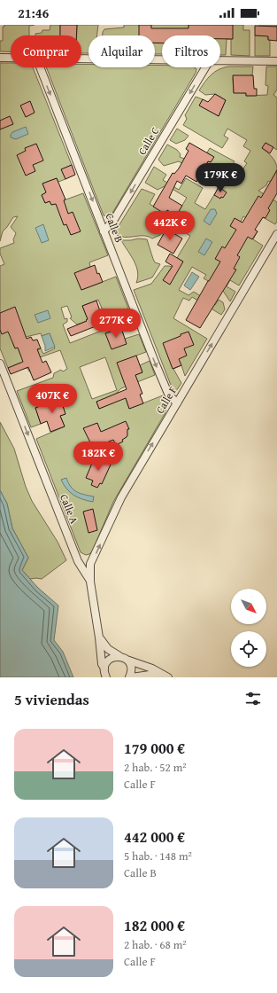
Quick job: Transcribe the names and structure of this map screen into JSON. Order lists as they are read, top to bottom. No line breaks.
{"streets":{"street":["Calle C","Calle B","Calle F","Calle A"]},"crossings":[["Calle C","Calle B"],["Calle B","Calle F"],["Calle F","Calle A"]],"one_way":["Calle C","Calle B","Calle F","Calle A"],"north":"bottom right","page":{"status":"21:46","chip":["Comprar","Alquilar","Filtros"],"price":["179K €","442K €","277K €","407K €","182K €"],"heading":"5 viviendas","list":[{"name":"179 000 €","note":"2 hab. · 52 m² · Calle F"},{"name":"442 000 €","note":"5 hab. · 148 m² · Calle B"},{"name":"182 000 €","note":"2 hab. · 68 m² · Calle F"}]}}
